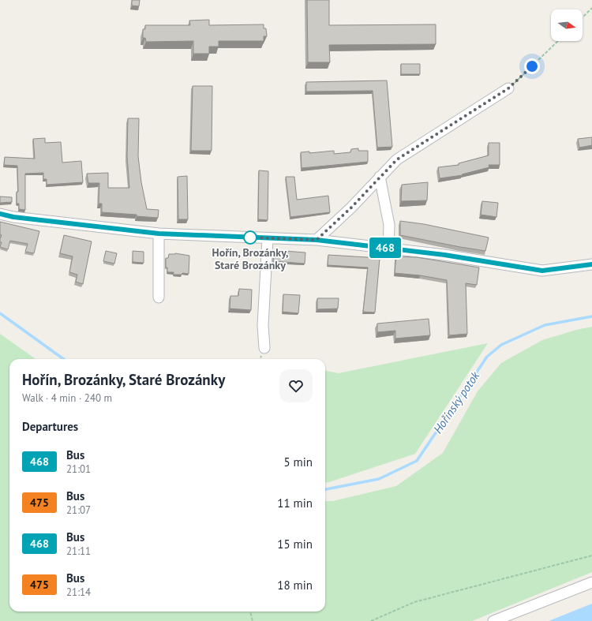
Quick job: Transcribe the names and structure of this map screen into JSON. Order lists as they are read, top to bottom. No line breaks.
{"water":["Hořínský potok"],"places":["Hořín, Brozánky, Staré Brozánky"],"lines":["bus line 468"],"north":"right","page":{"on_map":"468","heading":[["Hořín, Brozánky, Staré Brozánky","Walk · 4 min · 240 m"],"Departures"],"list":[{"mark":"468","name":"Bus","note":"21:01","value":"5 min"},{"mark":"475","name":"Bus","note":"21:07","value":"11 min"},{"mark":"468","name":"Bus","note":"21:11","value":"15 min"},{"mark":"475","name":"Bus","note":"21:14","value":"18 min"}]}}
